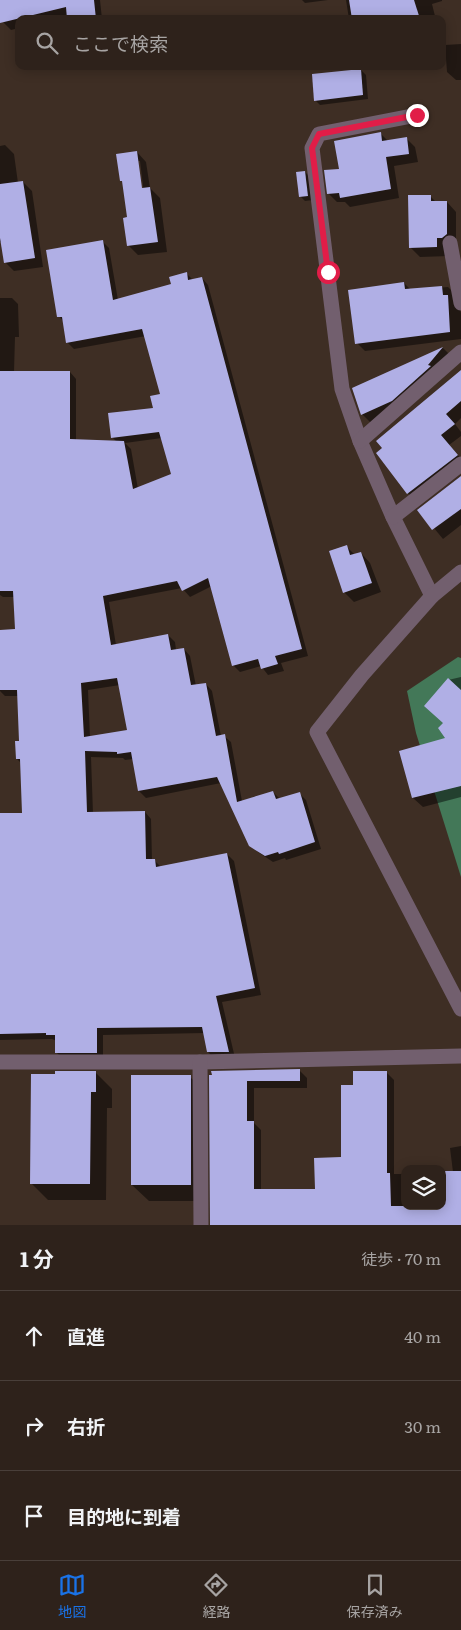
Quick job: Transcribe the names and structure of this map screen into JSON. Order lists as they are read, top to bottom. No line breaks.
{"page":{"search":"ここで検索","heading":["1 分","徒歩 · 70 m"],"list":[["直進","40 m"],["右折","30 m"],"目的地に到着"],"nav":["地図","経路","保存済み"]}}
